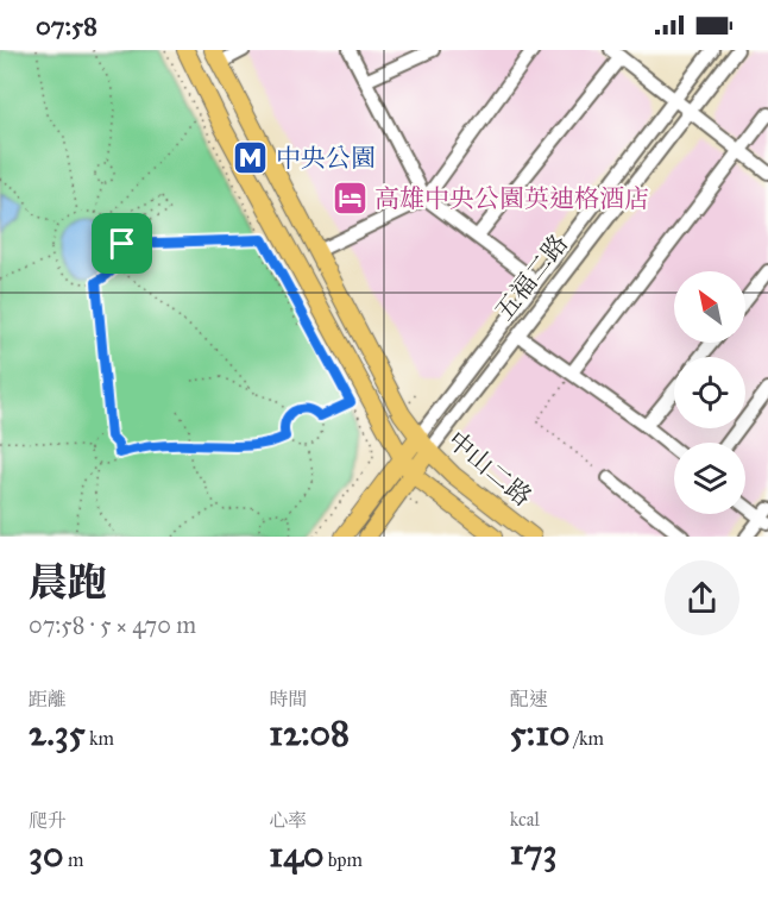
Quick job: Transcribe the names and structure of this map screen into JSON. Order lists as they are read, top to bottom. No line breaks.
{"streets":{"main road":["五福二路","中山二路"]},"crossings":[["五福二路","中山二路"]],"places":{"metro station":["中央公園"],"hotel":["高雄中央公園英迪格酒店"]},"north":"top left","page":{"status":"07:58","heading":["晨跑","07:58 · 5 × 470 m"],"stats":[["距離","2.35 km"],["時間","12:08"],["配速","5:10 /km"],["爬升","30 m"],["心率","140 bpm"],["kcal","173"]]}}
